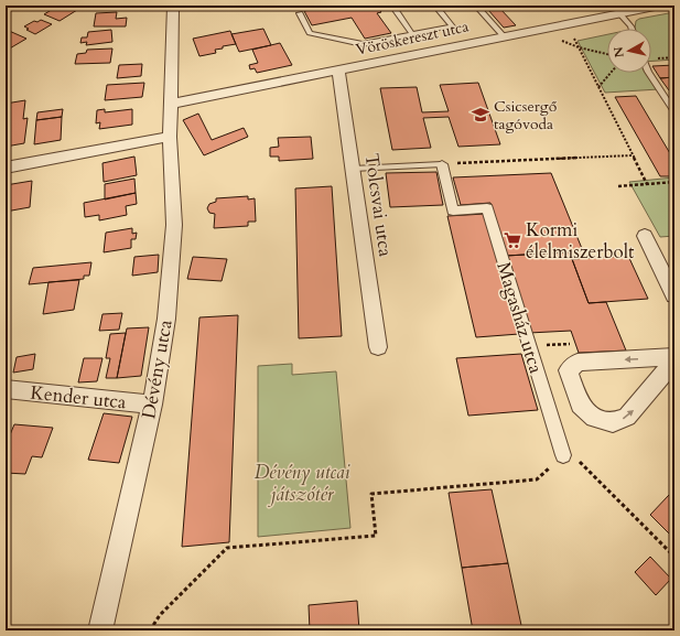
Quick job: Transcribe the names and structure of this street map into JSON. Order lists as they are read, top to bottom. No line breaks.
{"streets":{"street":["Vöröskereszt utca","Tolcsvai utca","Magasház utca","Dévény utca","Kender utca"]},"crossings":[["Vöröskereszt utca","Tolcsvai utca"],["Vöröskereszt utca","Dévény utca"],["Dévény utca","Kender utca"]],"parks":["Dévény utcai játszótér"],"places":{"school or university":["Csicsergő tagóvoda"],"supermarket":["Kormi élelmiszerbolt"]},"north":"left"}
